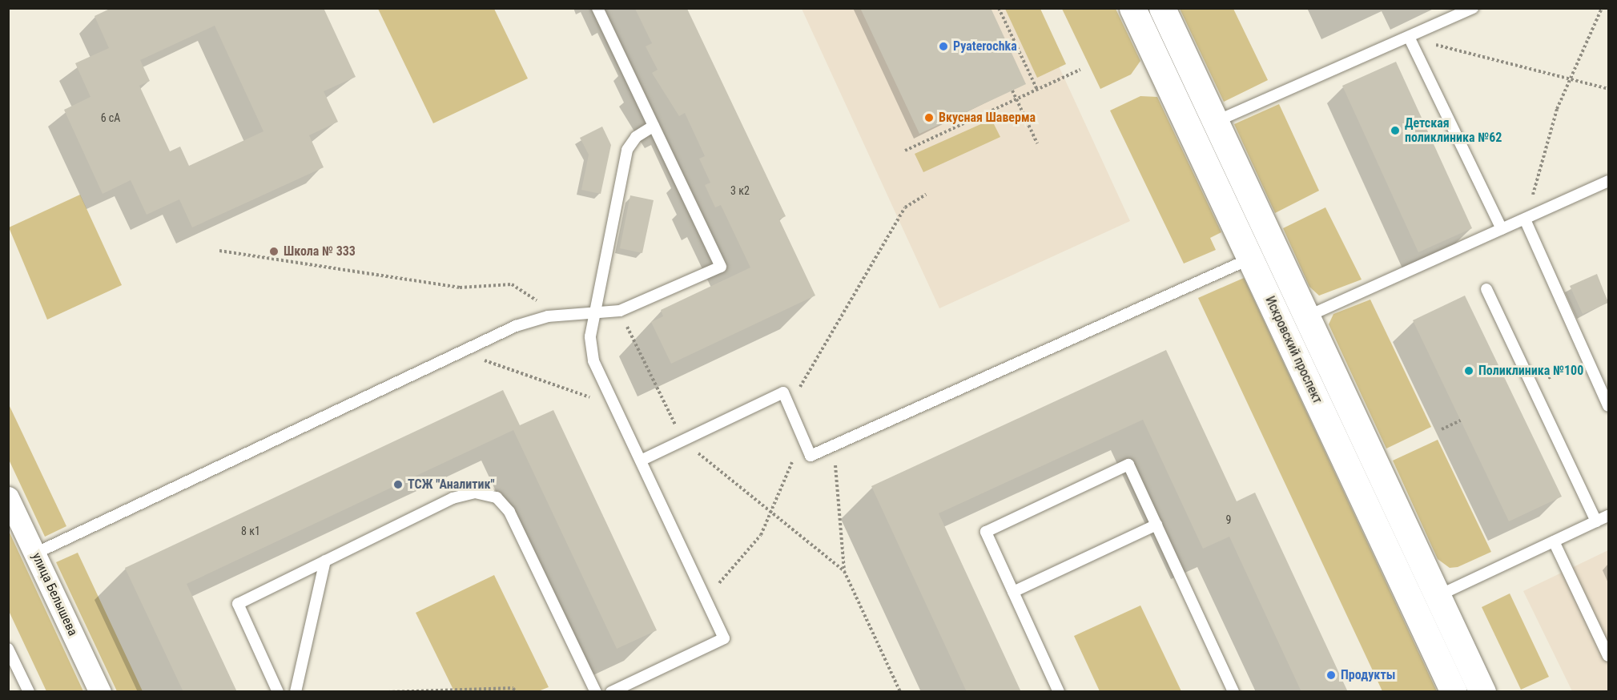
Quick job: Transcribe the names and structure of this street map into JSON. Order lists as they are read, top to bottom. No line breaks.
{"streets":{"street":["Искровский проспект","улица Белышева"]},"places":["Pyaterochka","Вкусная Шаверма","Детская поликлиника №62","Школа № 333","Поликлиника №100","ТСЖ \"Аналитик\"","Продукты"],"house_numbers":["6 сА","3 к2","9","8 к1"]}
